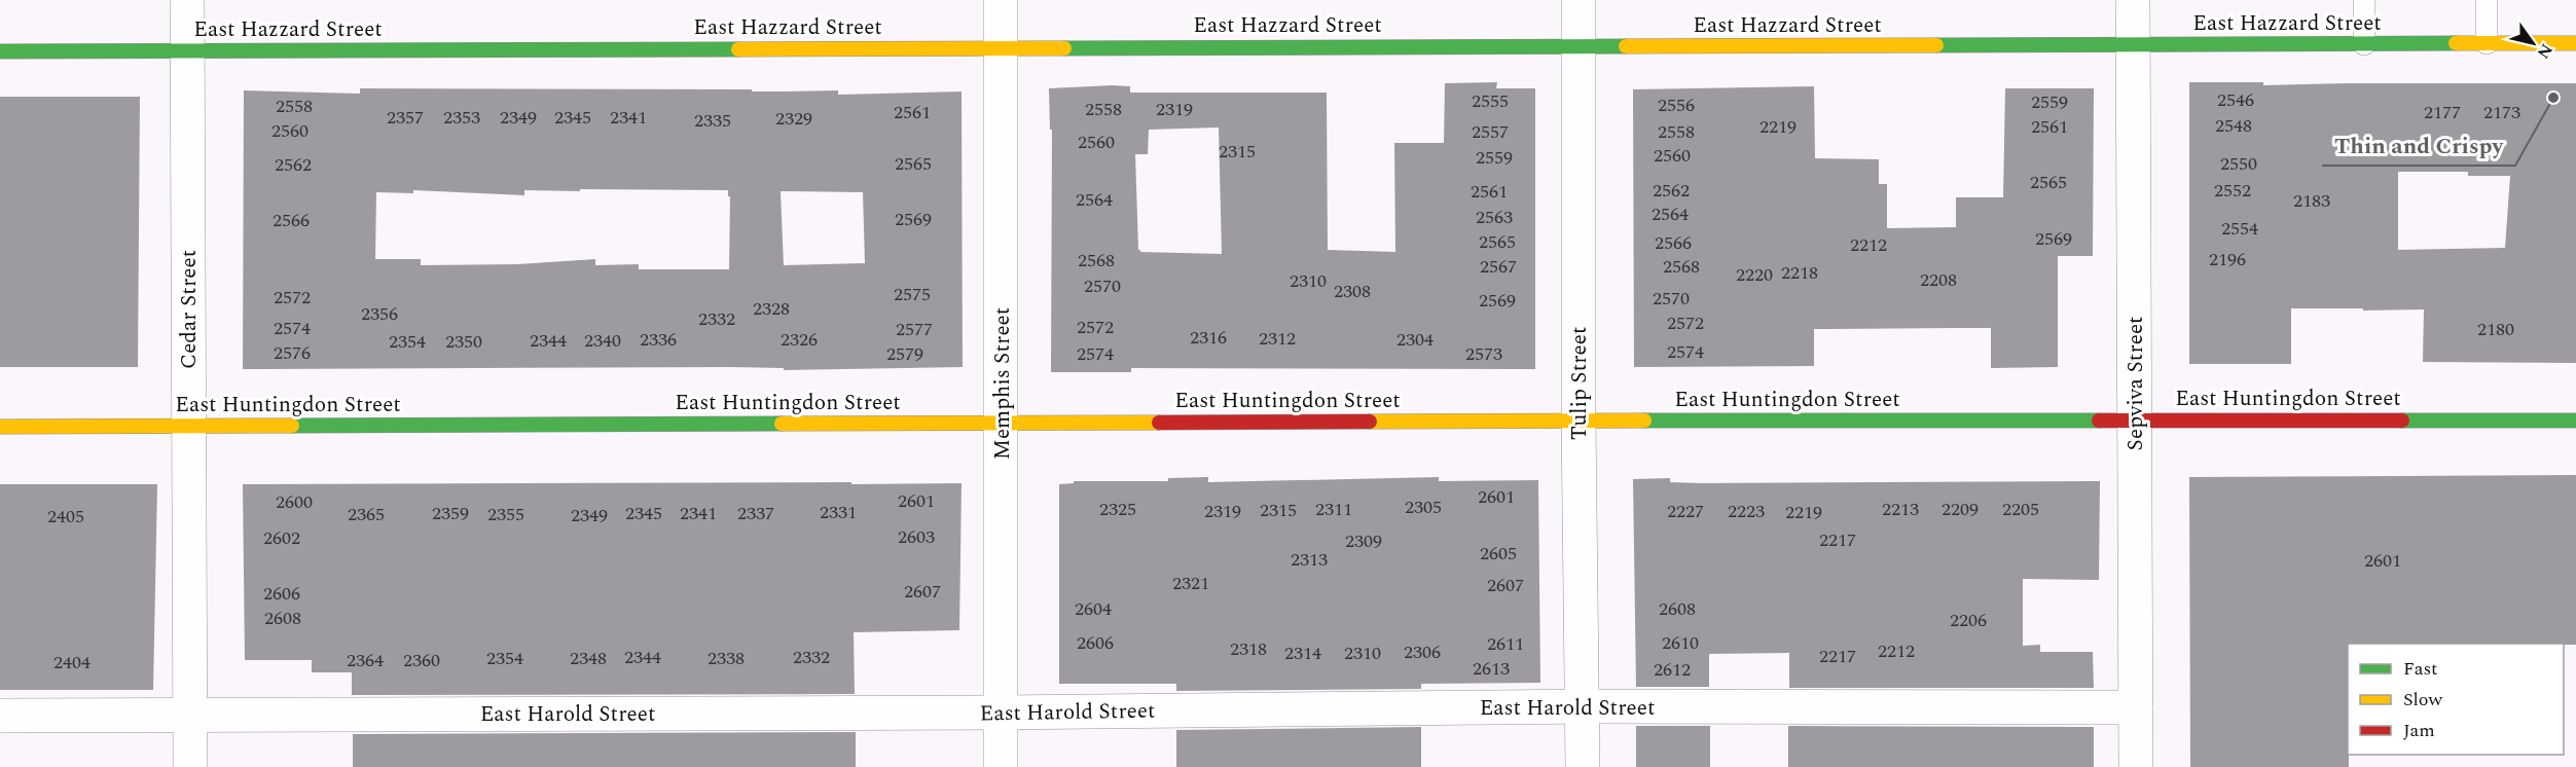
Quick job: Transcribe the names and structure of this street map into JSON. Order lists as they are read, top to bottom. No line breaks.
{"streets":{"street":["East Hazzard Street","Cedar Street","Memphis Street","Tulip Street","Sepviva Street","East Huntingdon Street","East Harold Street"]},"crossings":[["East Hazzard Street","Cedar Street"],["East Hazzard Street","Memphis Street"],["East Hazzard Street","Tulip Street"],["East Hazzard Street","Sepviva Street"],["Cedar Street","East Huntingdon Street"],["Cedar Street","East Harold Street"],["Memphis Street","East Huntingdon Street"],["Memphis Street","East Harold Street"],["Tulip Street","East Huntingdon Street"],["Tulip Street","East Harold Street"],["Sepviva Street","East Huntingdon Street"],["Sepviva Street","East Harold Street"]],"places":["Thin and Crispy"],"house_numbers":["2546","2555","2559","2556","2558","2558","2319","2561","2177","2173","2357","2353","2349","2345","2341","2329","2335","2548","2219","2561","2560","2557","2558","2560","2315","2560","2559","2565","2550","2562","2565","2562","2552","2561","2564","2183","2564","2563","2569","2566","2554","2569","2565","2566","2212","2196","2568","2567","2568","2218","2220","2208","2310","2570","2308","2575","2572","2570","2569","2328","2356","2332","2572","2572","2574","2577","2180","2316","2312","2336","2326","2304","2344","2340","2354","2350","2574","2576","2579","2574","2573","2601","2601","2600","2305","2325","2311","2213","2209","2205","2315","2319","2227","2223","2331","2219","2359","2345","2341","2337","2365","2355","2349","2405","2603","2602","2217","2309","2605","2313","2601","2321","2607","2607","2606","2604","2608","2608","2206","2606","2610","2611","2318","2212","2306","2314","2310","2217","2344","2332","2354","2348","2338","2364","2360","2404","2613","2612"],"legend":["Fast","Slow","Jam"],"north":"bottom right"}
